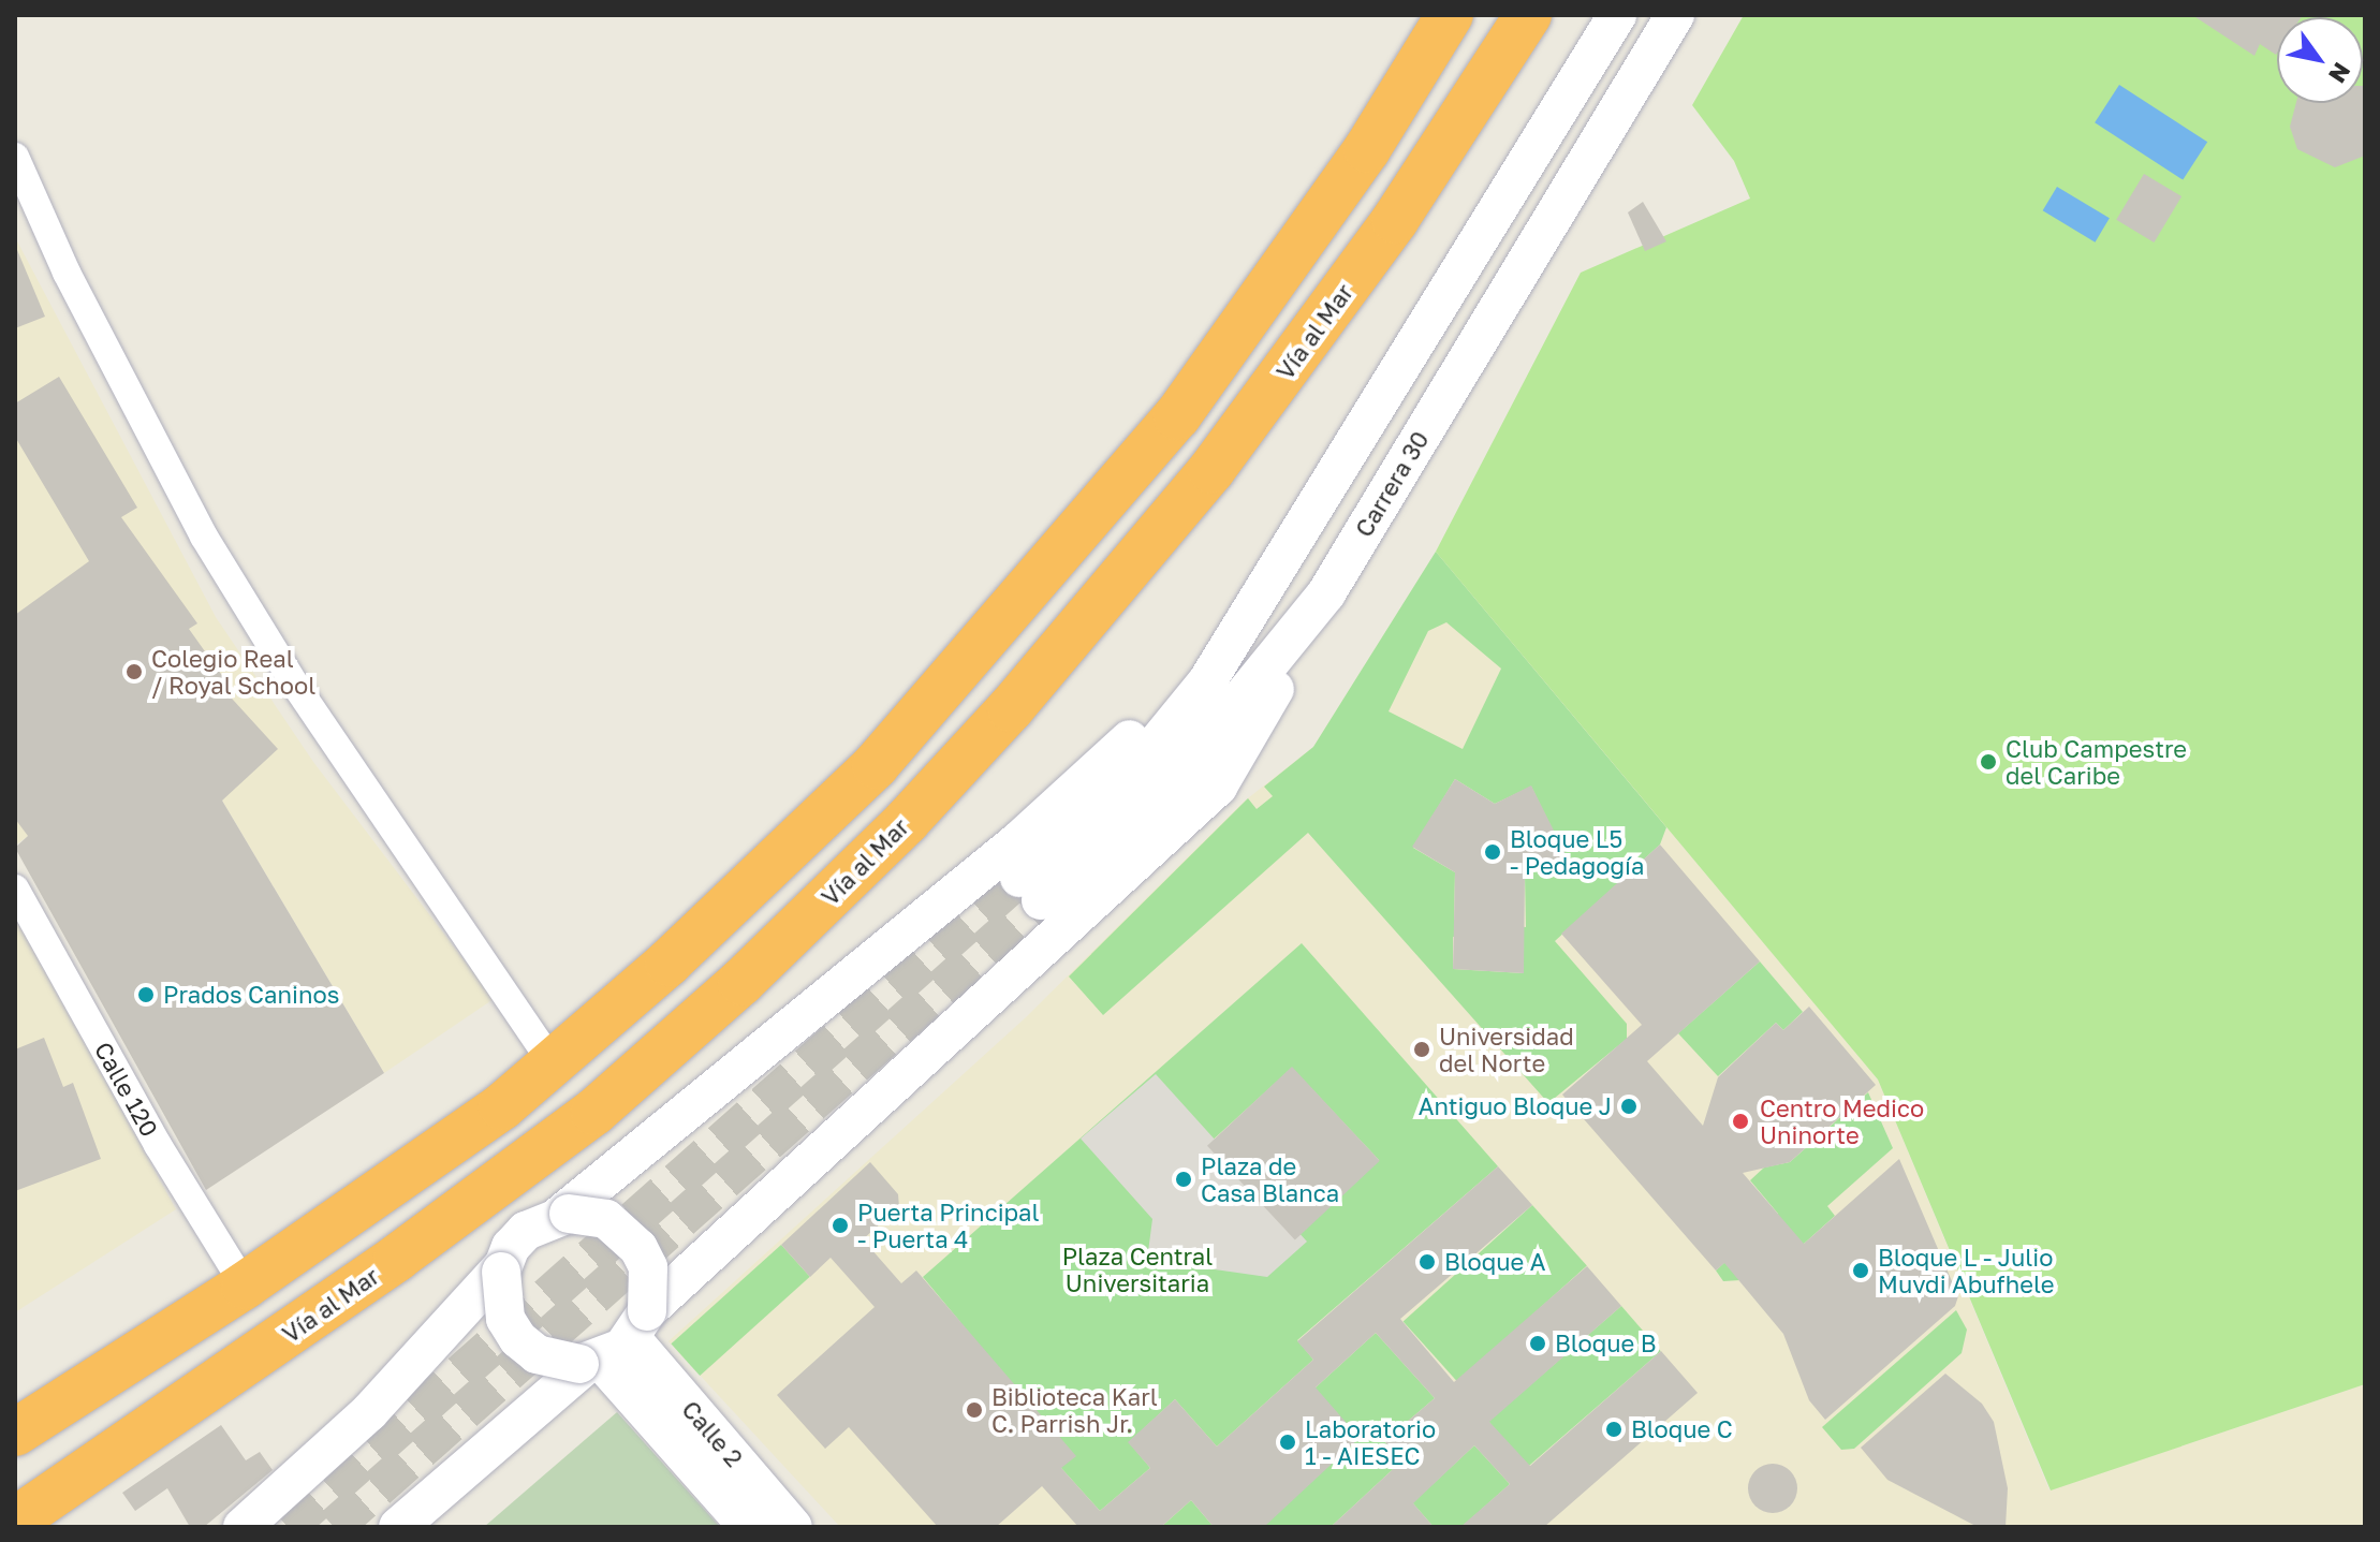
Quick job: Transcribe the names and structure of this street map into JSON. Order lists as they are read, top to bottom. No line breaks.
{"streets":{"highway":["Vía al Mar"],"main road":["Carrera 30","Calle 2"],"street":["Calle 120"]},"parks":["Plaza Central Universitaria"],"places":["Colegio Real / Royal School","Club Campestre del Caribe","Bloque L5 - Pedagogía","Prados Caninos","Universidad del Norte","Antiguo Bloque J","Centro Medico Uninorte","Plaza de Casa Blanca","Puerta Principal - Puerta 4","Bloque A","Bloque L - Julio Muvdi Abufhele","Bloque B","Biblioteca Karl C. Parrish Jr.","Bloque C","Laboratorio 1 - AIESEC"],"north":"bottom right"}
